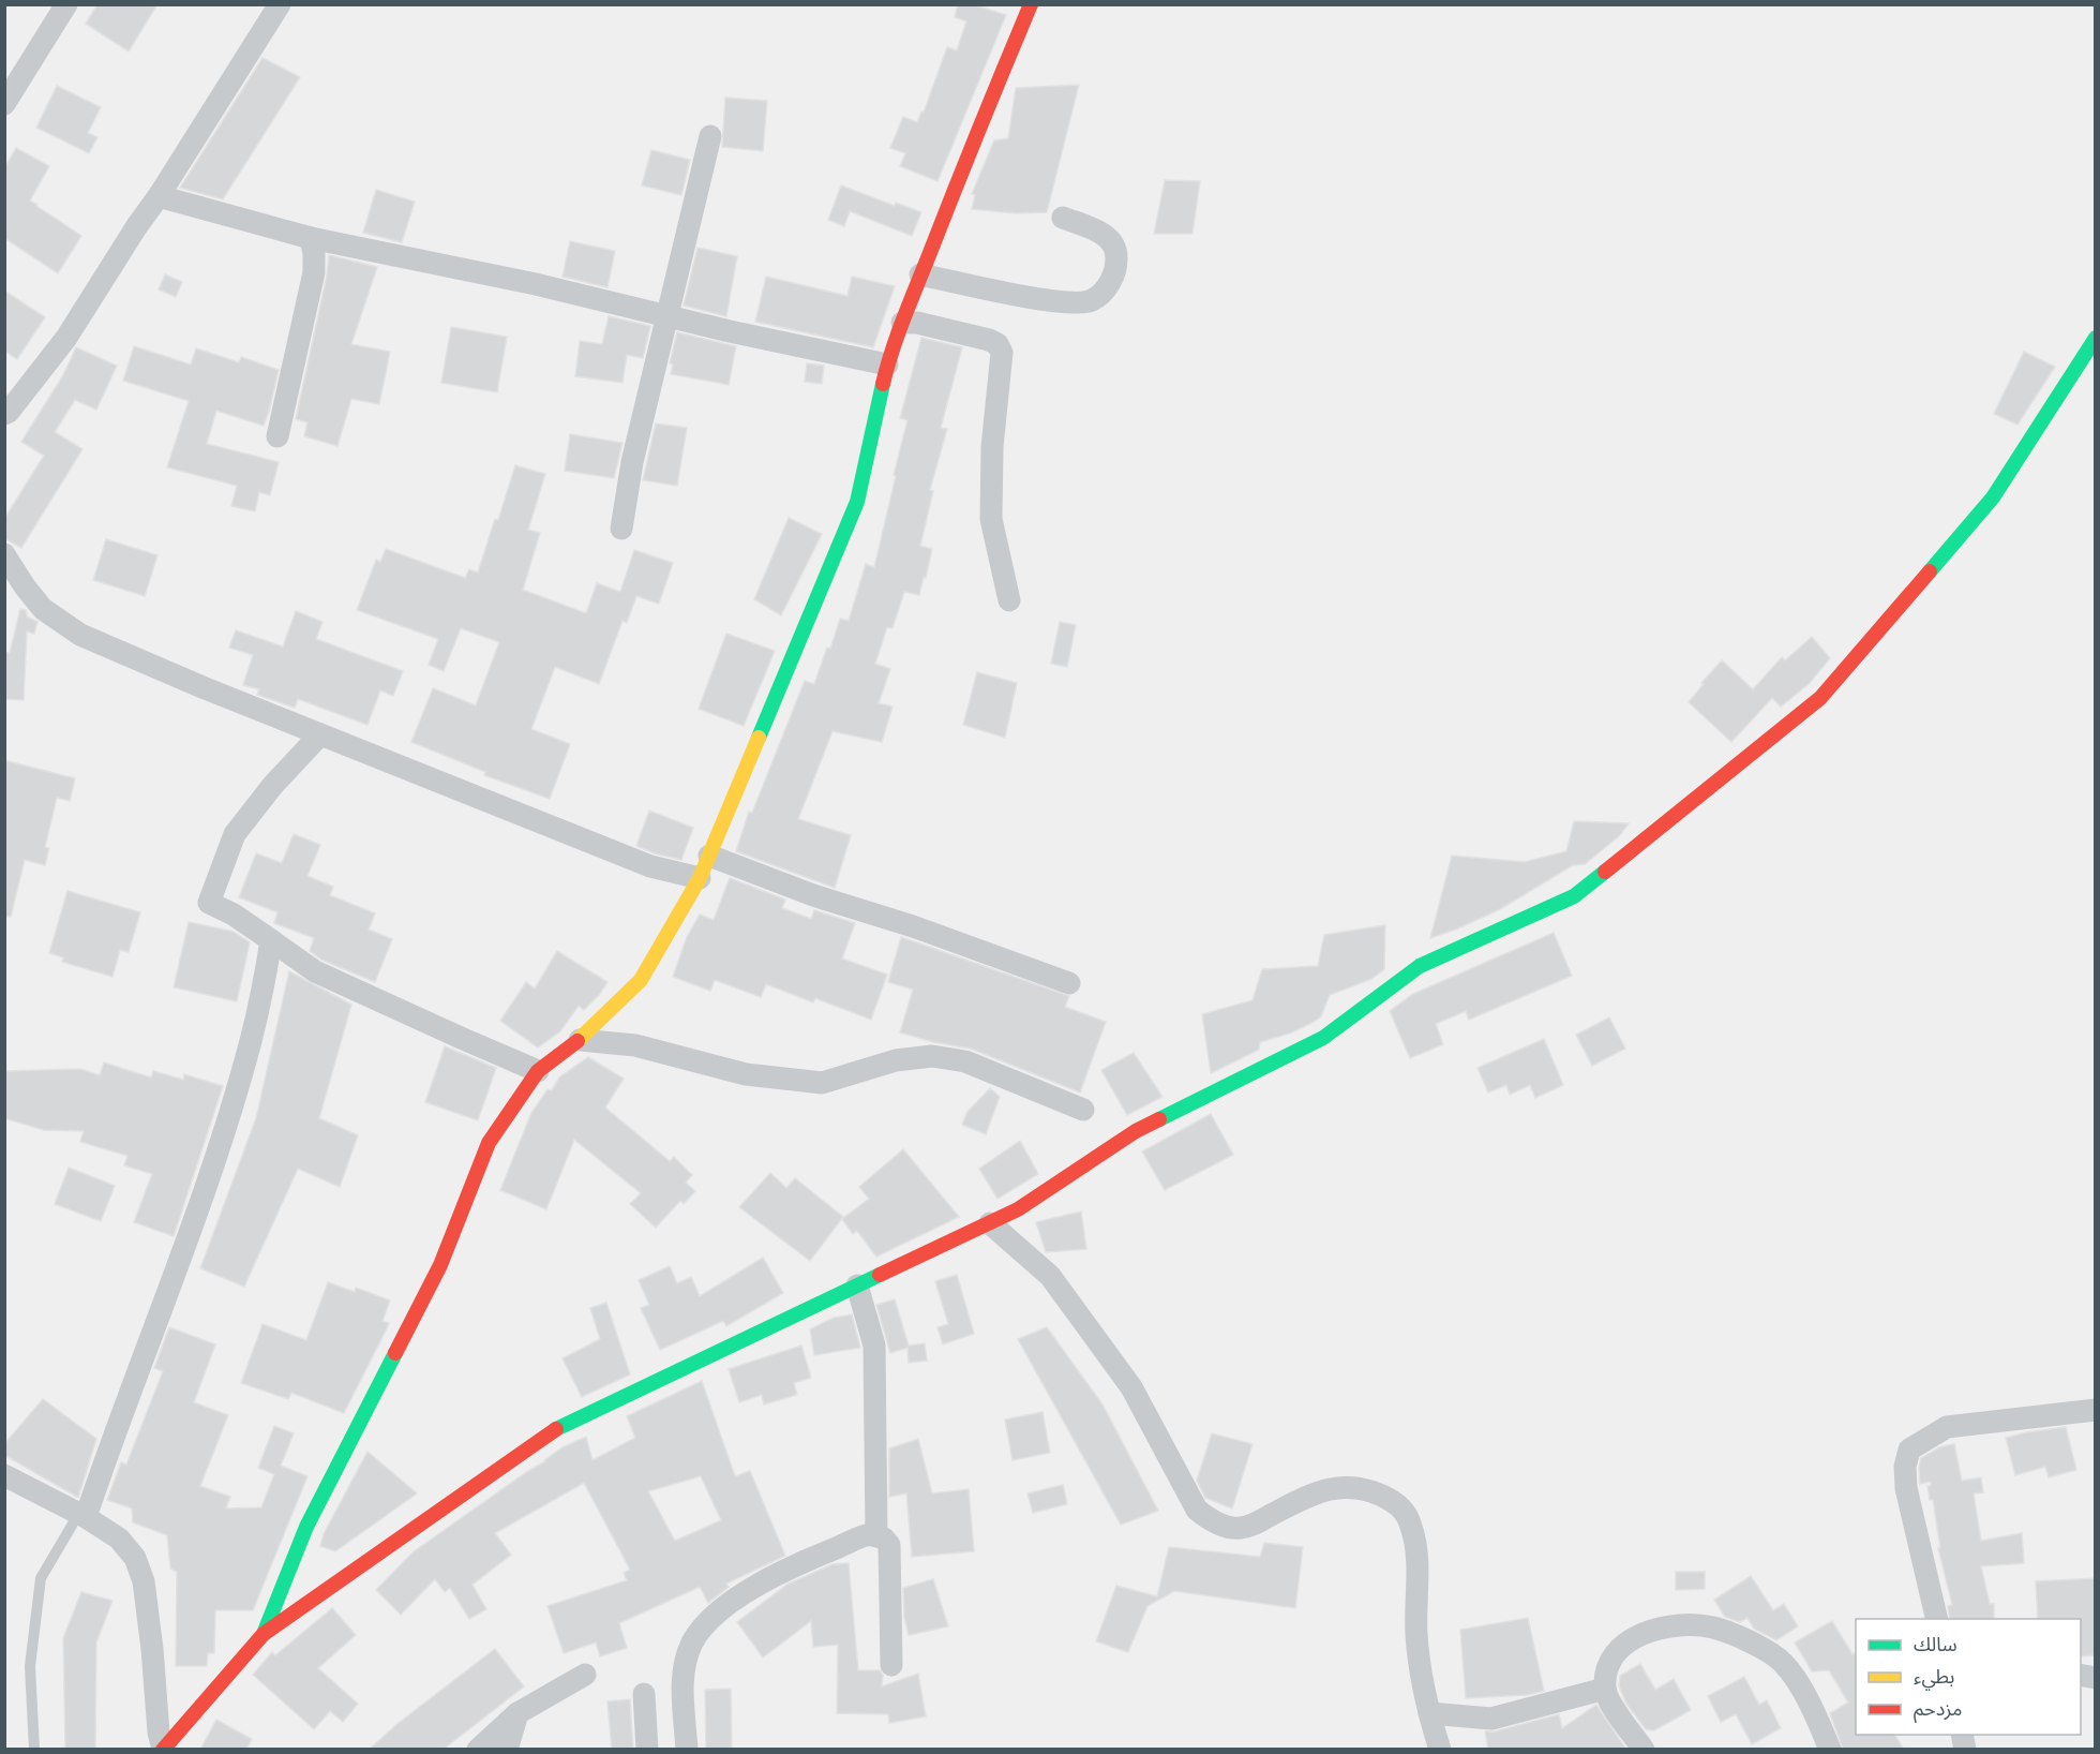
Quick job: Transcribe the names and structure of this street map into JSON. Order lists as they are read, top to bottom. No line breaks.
{"legend":["سالك","بطيء","مزدحم"]}
